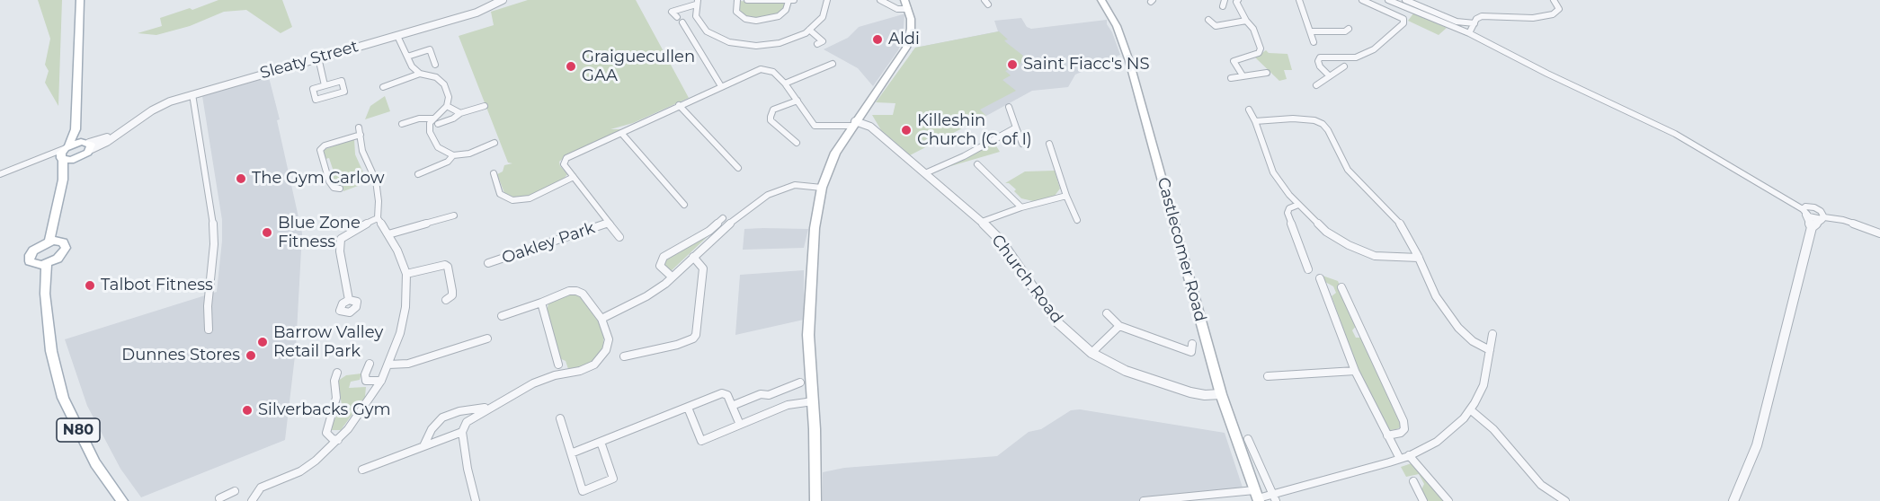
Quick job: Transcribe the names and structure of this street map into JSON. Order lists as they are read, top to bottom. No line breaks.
{"streets":{"main road":["Castlecomer Road","N80"],"street":["Sleaty Street","Oakley Park","Church Road"]},"crossings":[["Oakley Park","Church Road"],["Castlecomer Road","Church Road"]],"places":["Aldi","Saint Fiacc's NS","Graiguecullen GAA","Killeshin Church (C of I)","The Gym Carlow","Blue Zone Fitness","Talbot Fitness","Barrow Valley Retail Park","Dunnes Stores","Silverbacks Gym"]}
